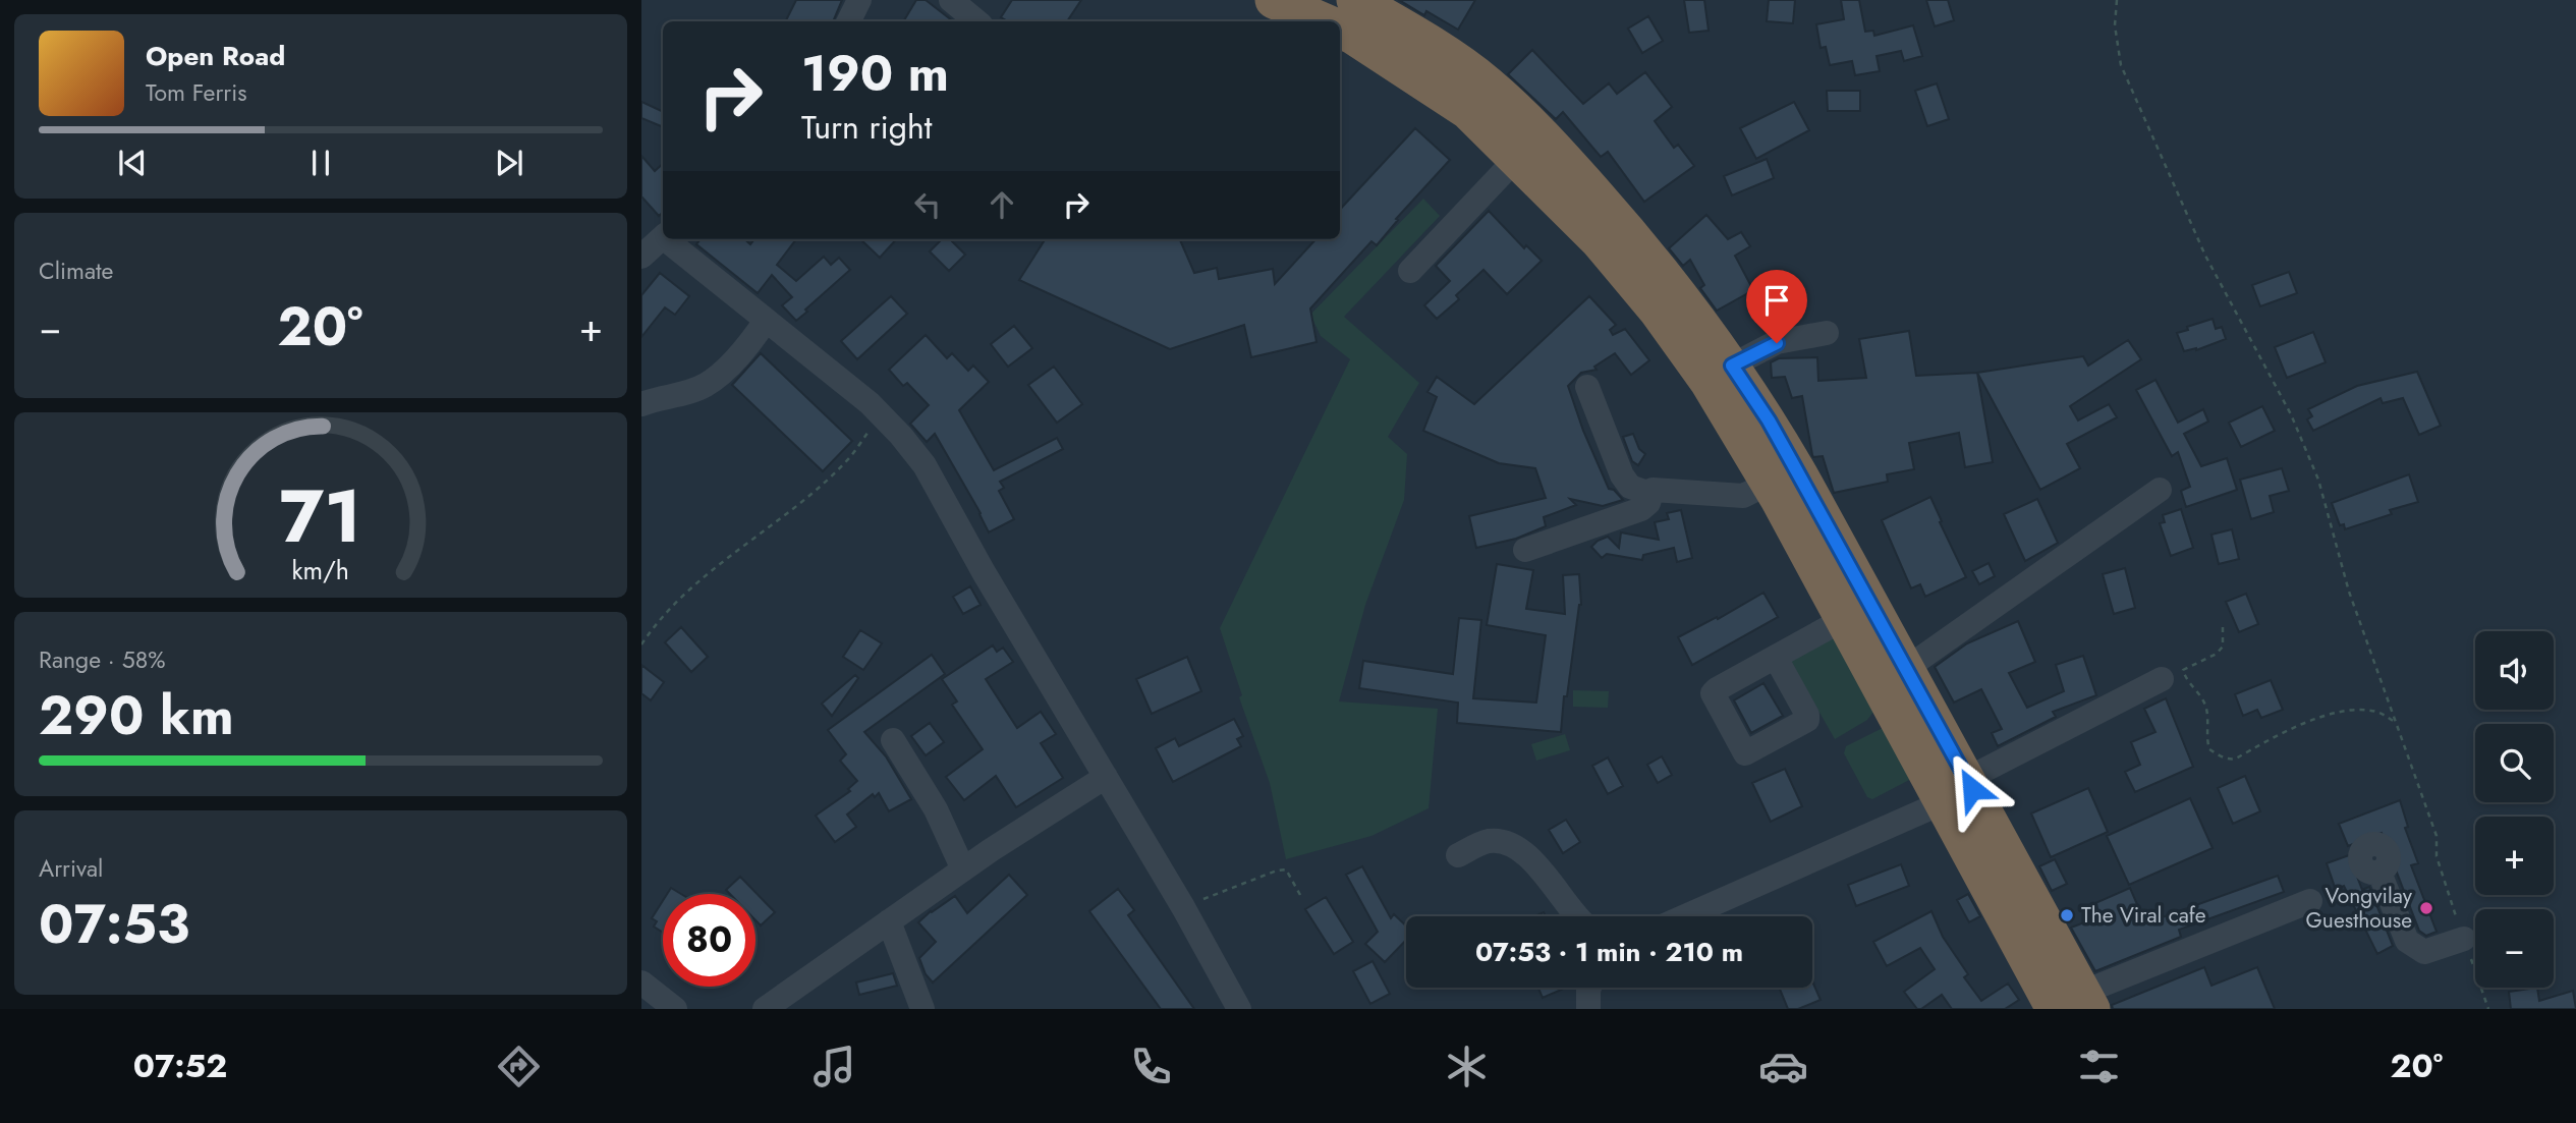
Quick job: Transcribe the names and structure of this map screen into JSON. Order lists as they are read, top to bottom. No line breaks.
{"places":["Vongvilay Guesthouse","The Viral cafe"],"page":{"turn":["190 m","Turn right"],"song":["Open Road","Tom Ferris"],"tile":["Climate",["Range · 58%","290 km"],["Arrival","07:53"]],"heat":["−","20°","+"],"map_buttons":["+","−"],"limit":"80","trip":"07:53 · 1 min · 210 m","tabs":["07:52","20°"],"gauge":["71","km/h"]}}
